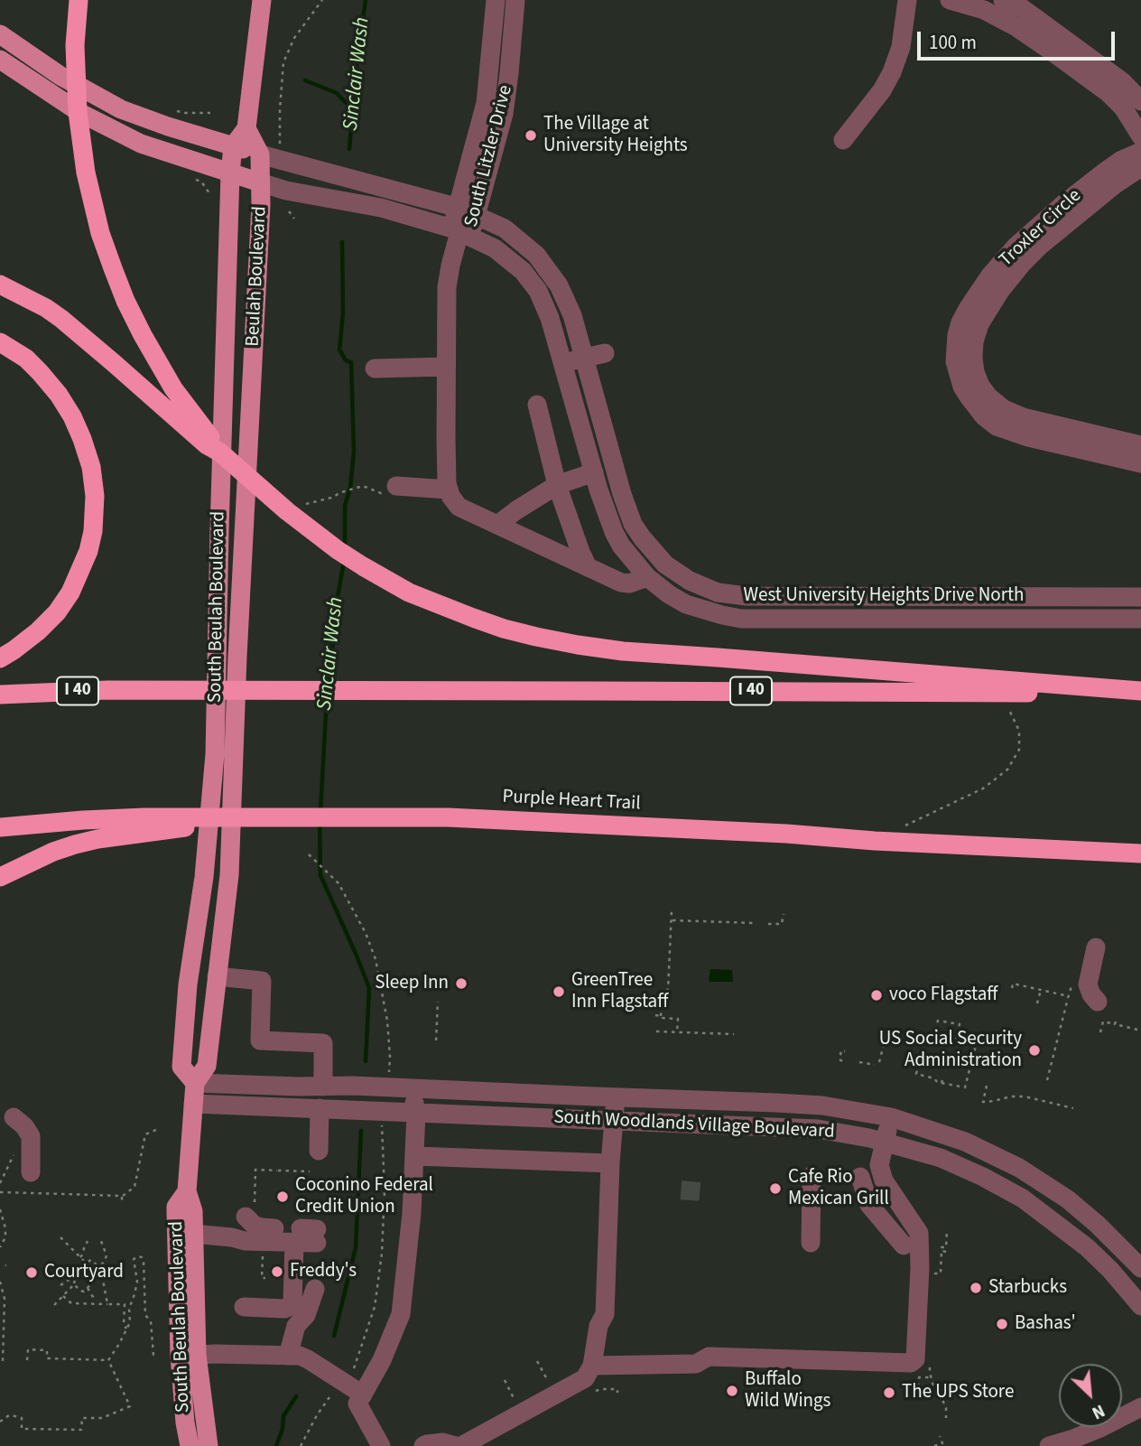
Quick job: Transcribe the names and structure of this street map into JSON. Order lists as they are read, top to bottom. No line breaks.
{"streets":{"highway":["I 40","Purple Heart Trail"],"main road":["Beulah Boulevard","South Beulah Boulevard"],"street":["South Litzler Drive","Troxler Circle","West University Heights Drive North","South Woodlands Village Boulevard"]},"crossings":[["South Litzler Drive","West University Heights Drive North"],["Beulah Boulevard","West University Heights Drive North"],["Beulah Boulevard","South Beulah Boulevard"],["South Beulah Boulevard","South Woodlands Village Boulevard"]],"water":["Sinclair Wash"],"places":["The Village at University Heights","Sleep Inn","GreenTree Inn Flagstaff","voco Flagstaff","US Social Security Administration","Cafe Rio Mexican Grill","Coconino Federal Credit Union","Freddy's","Courtyard","Starbucks","Bashas'","Buffalo Wild Wings","The UPS Store"],"scale_bar":"100 m","north":"bottom right"}
